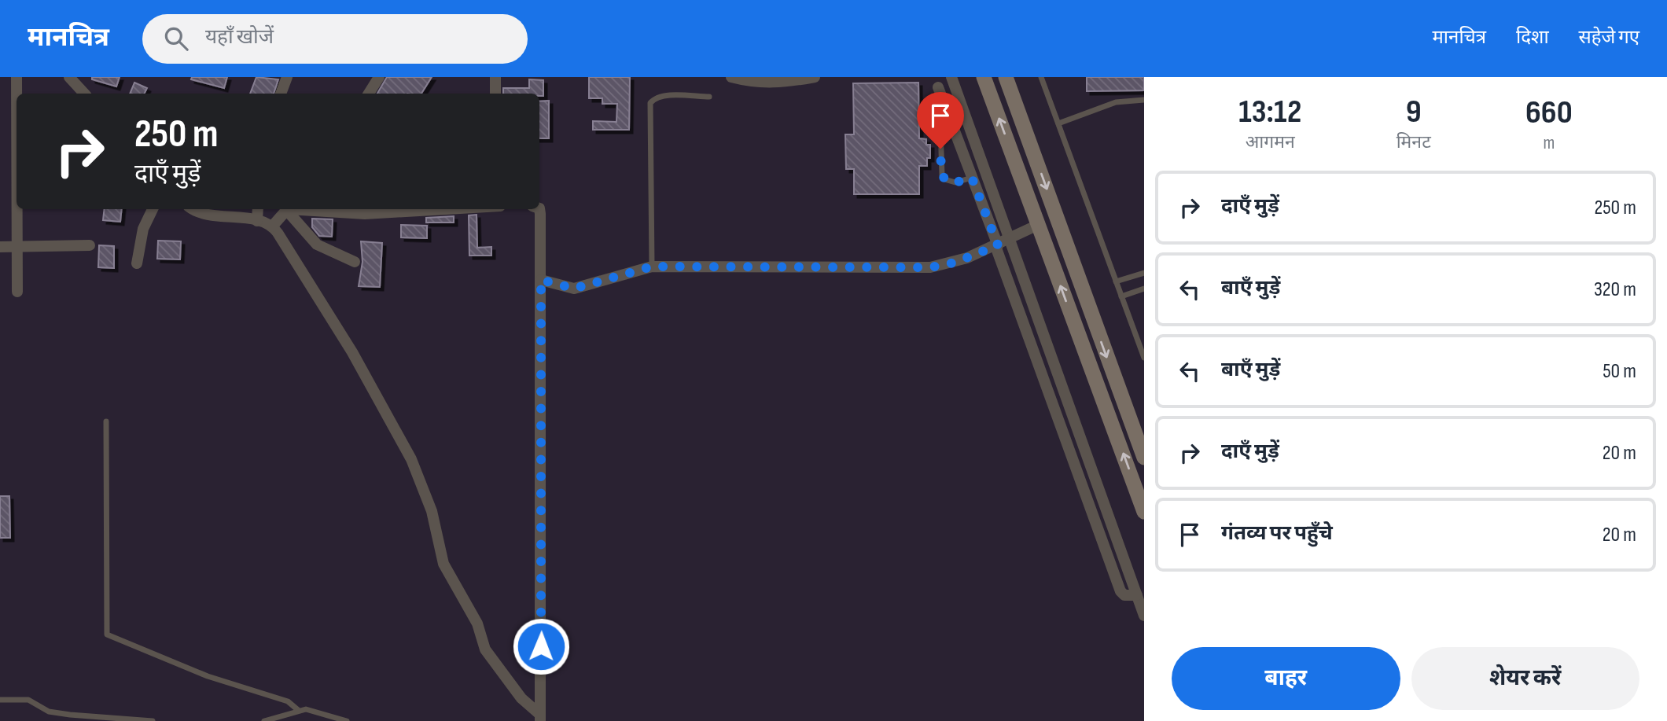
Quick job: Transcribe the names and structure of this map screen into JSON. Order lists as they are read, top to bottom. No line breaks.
{"page":{"header":"मानचित्र","search":"यहाँ खोजें","nav":["मानचित्र","दिशा","सहेजे गए"],"eta":["13:12","आगमन","9","मिनट","660","m"],"turn":["250 m","दाएँ मुड़ें"],"list":[{"name":"दाएँ मुड़ें","value":"250 m"},{"name":"बाएँ मुड़ें","value":"320 m"},{"name":"बाएँ मुड़ें","value":"50 m"},{"name":"दाएँ मुड़ें","value":"20 m"},{"name":"गंतव्य पर पहुँचे","value":"20 m"}],"buttons":["बाहर","शेयर करें"]}}
